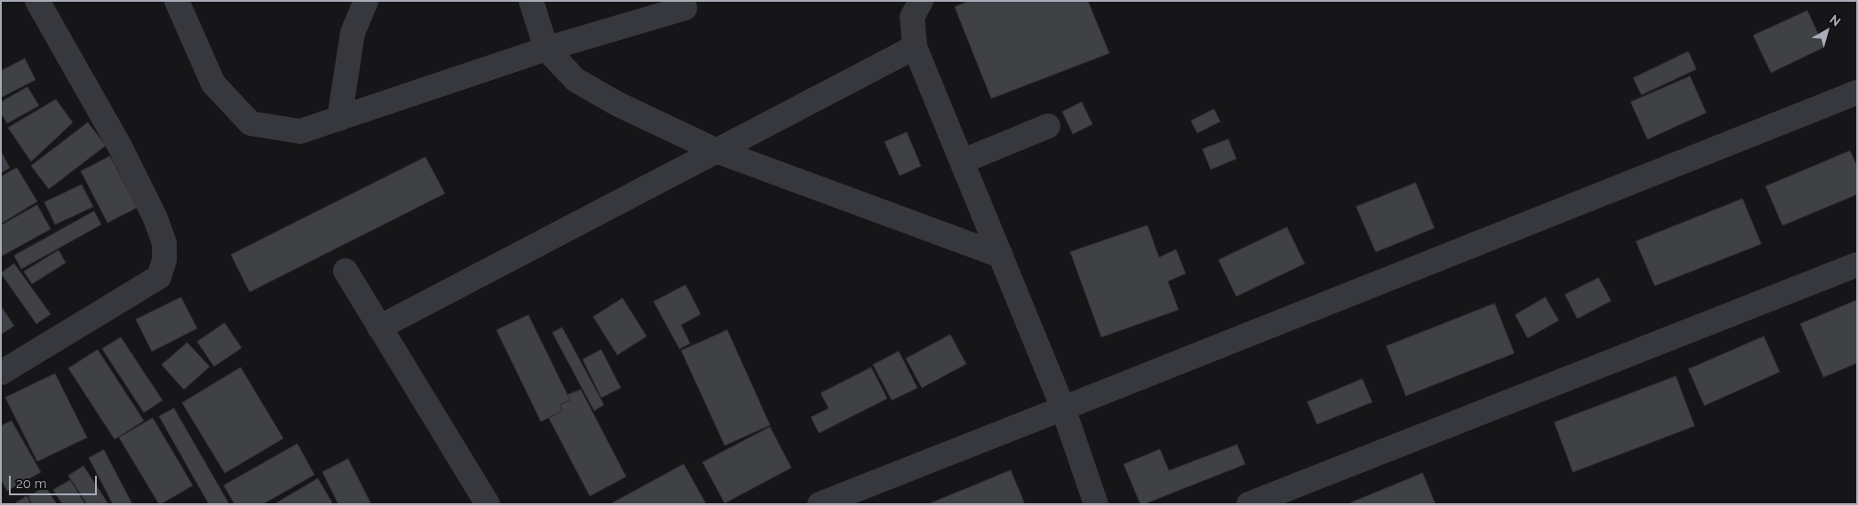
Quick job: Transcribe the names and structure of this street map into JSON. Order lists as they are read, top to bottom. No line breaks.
{"scale_bar":"20 m","north":"top right"}
